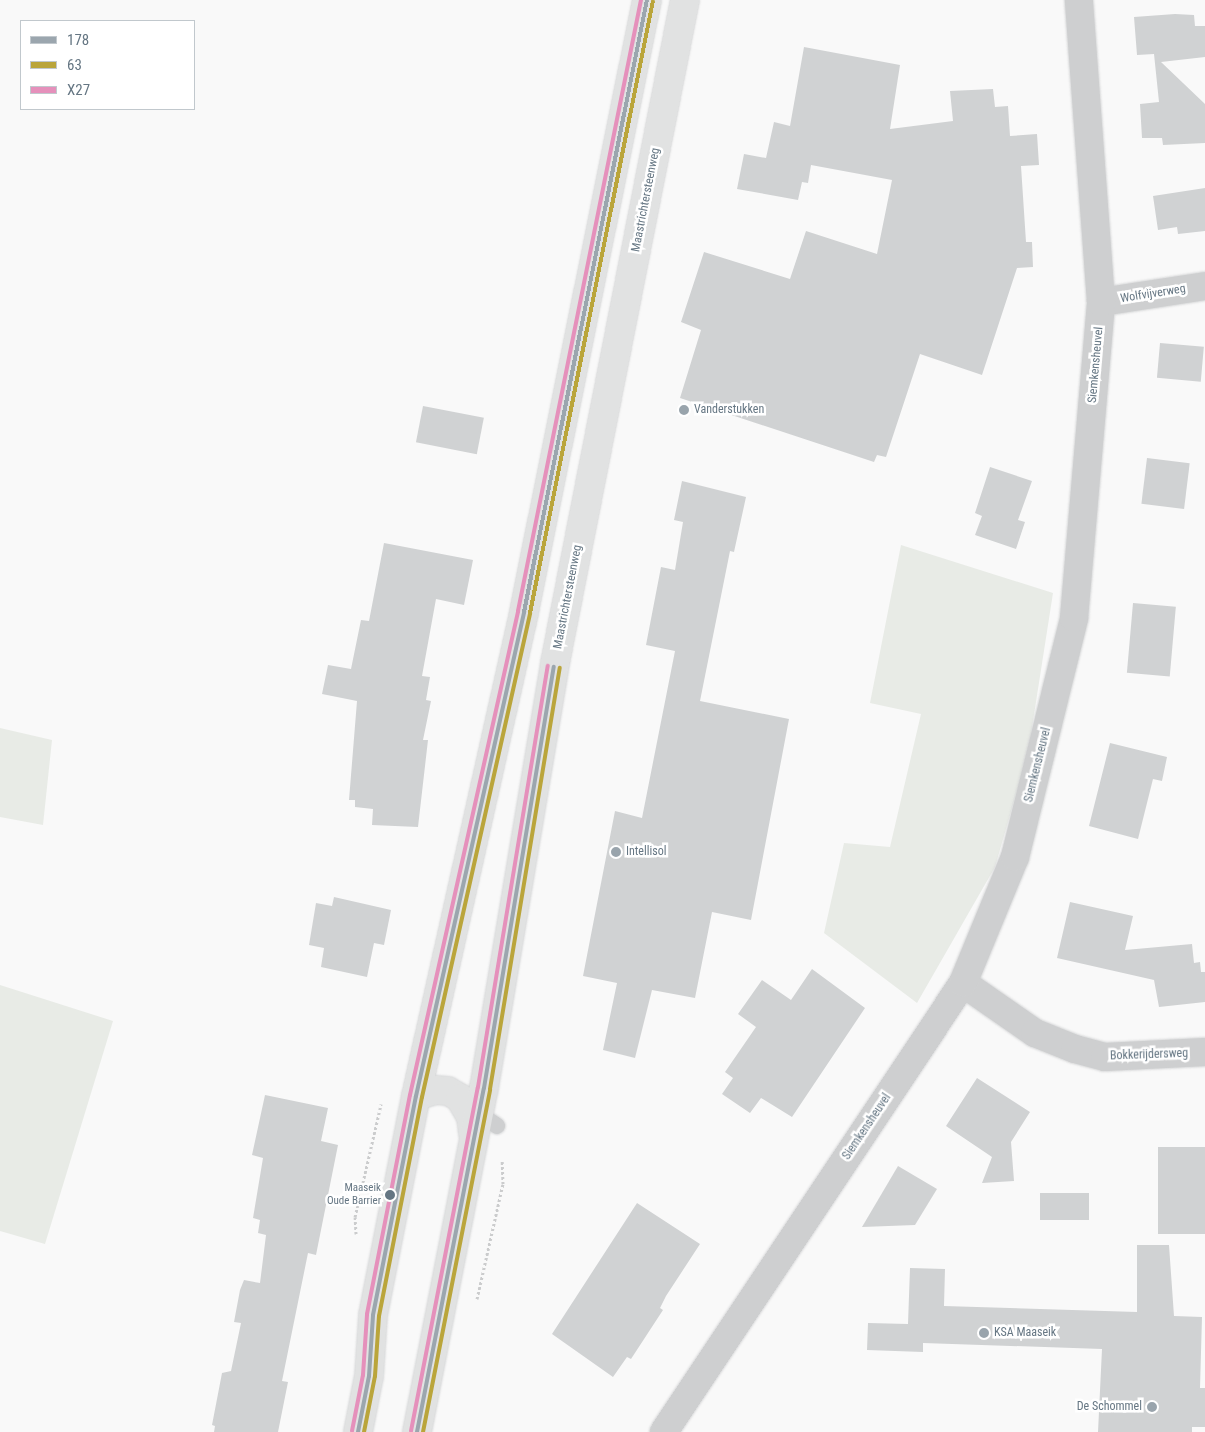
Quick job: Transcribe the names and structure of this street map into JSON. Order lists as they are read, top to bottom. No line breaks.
{"streets":{"main road":["Maastrichtersteenweg"],"street":["Wolfvijverweg","Siemkensheuvel","Bokkerijdersweg"]},"crossings":[["Wolfvijverweg","Siemkensheuvel"],["Siemkensheuvel","Bokkerijdersweg"]],"places":["Vanderstukken","Intellisol","Maaseik Oude Barrier","KSA Maaseik","De Schommel"],"lines":["transit line 178","transit line X27","transit line 63"],"legend":["178","63","X27"]}
